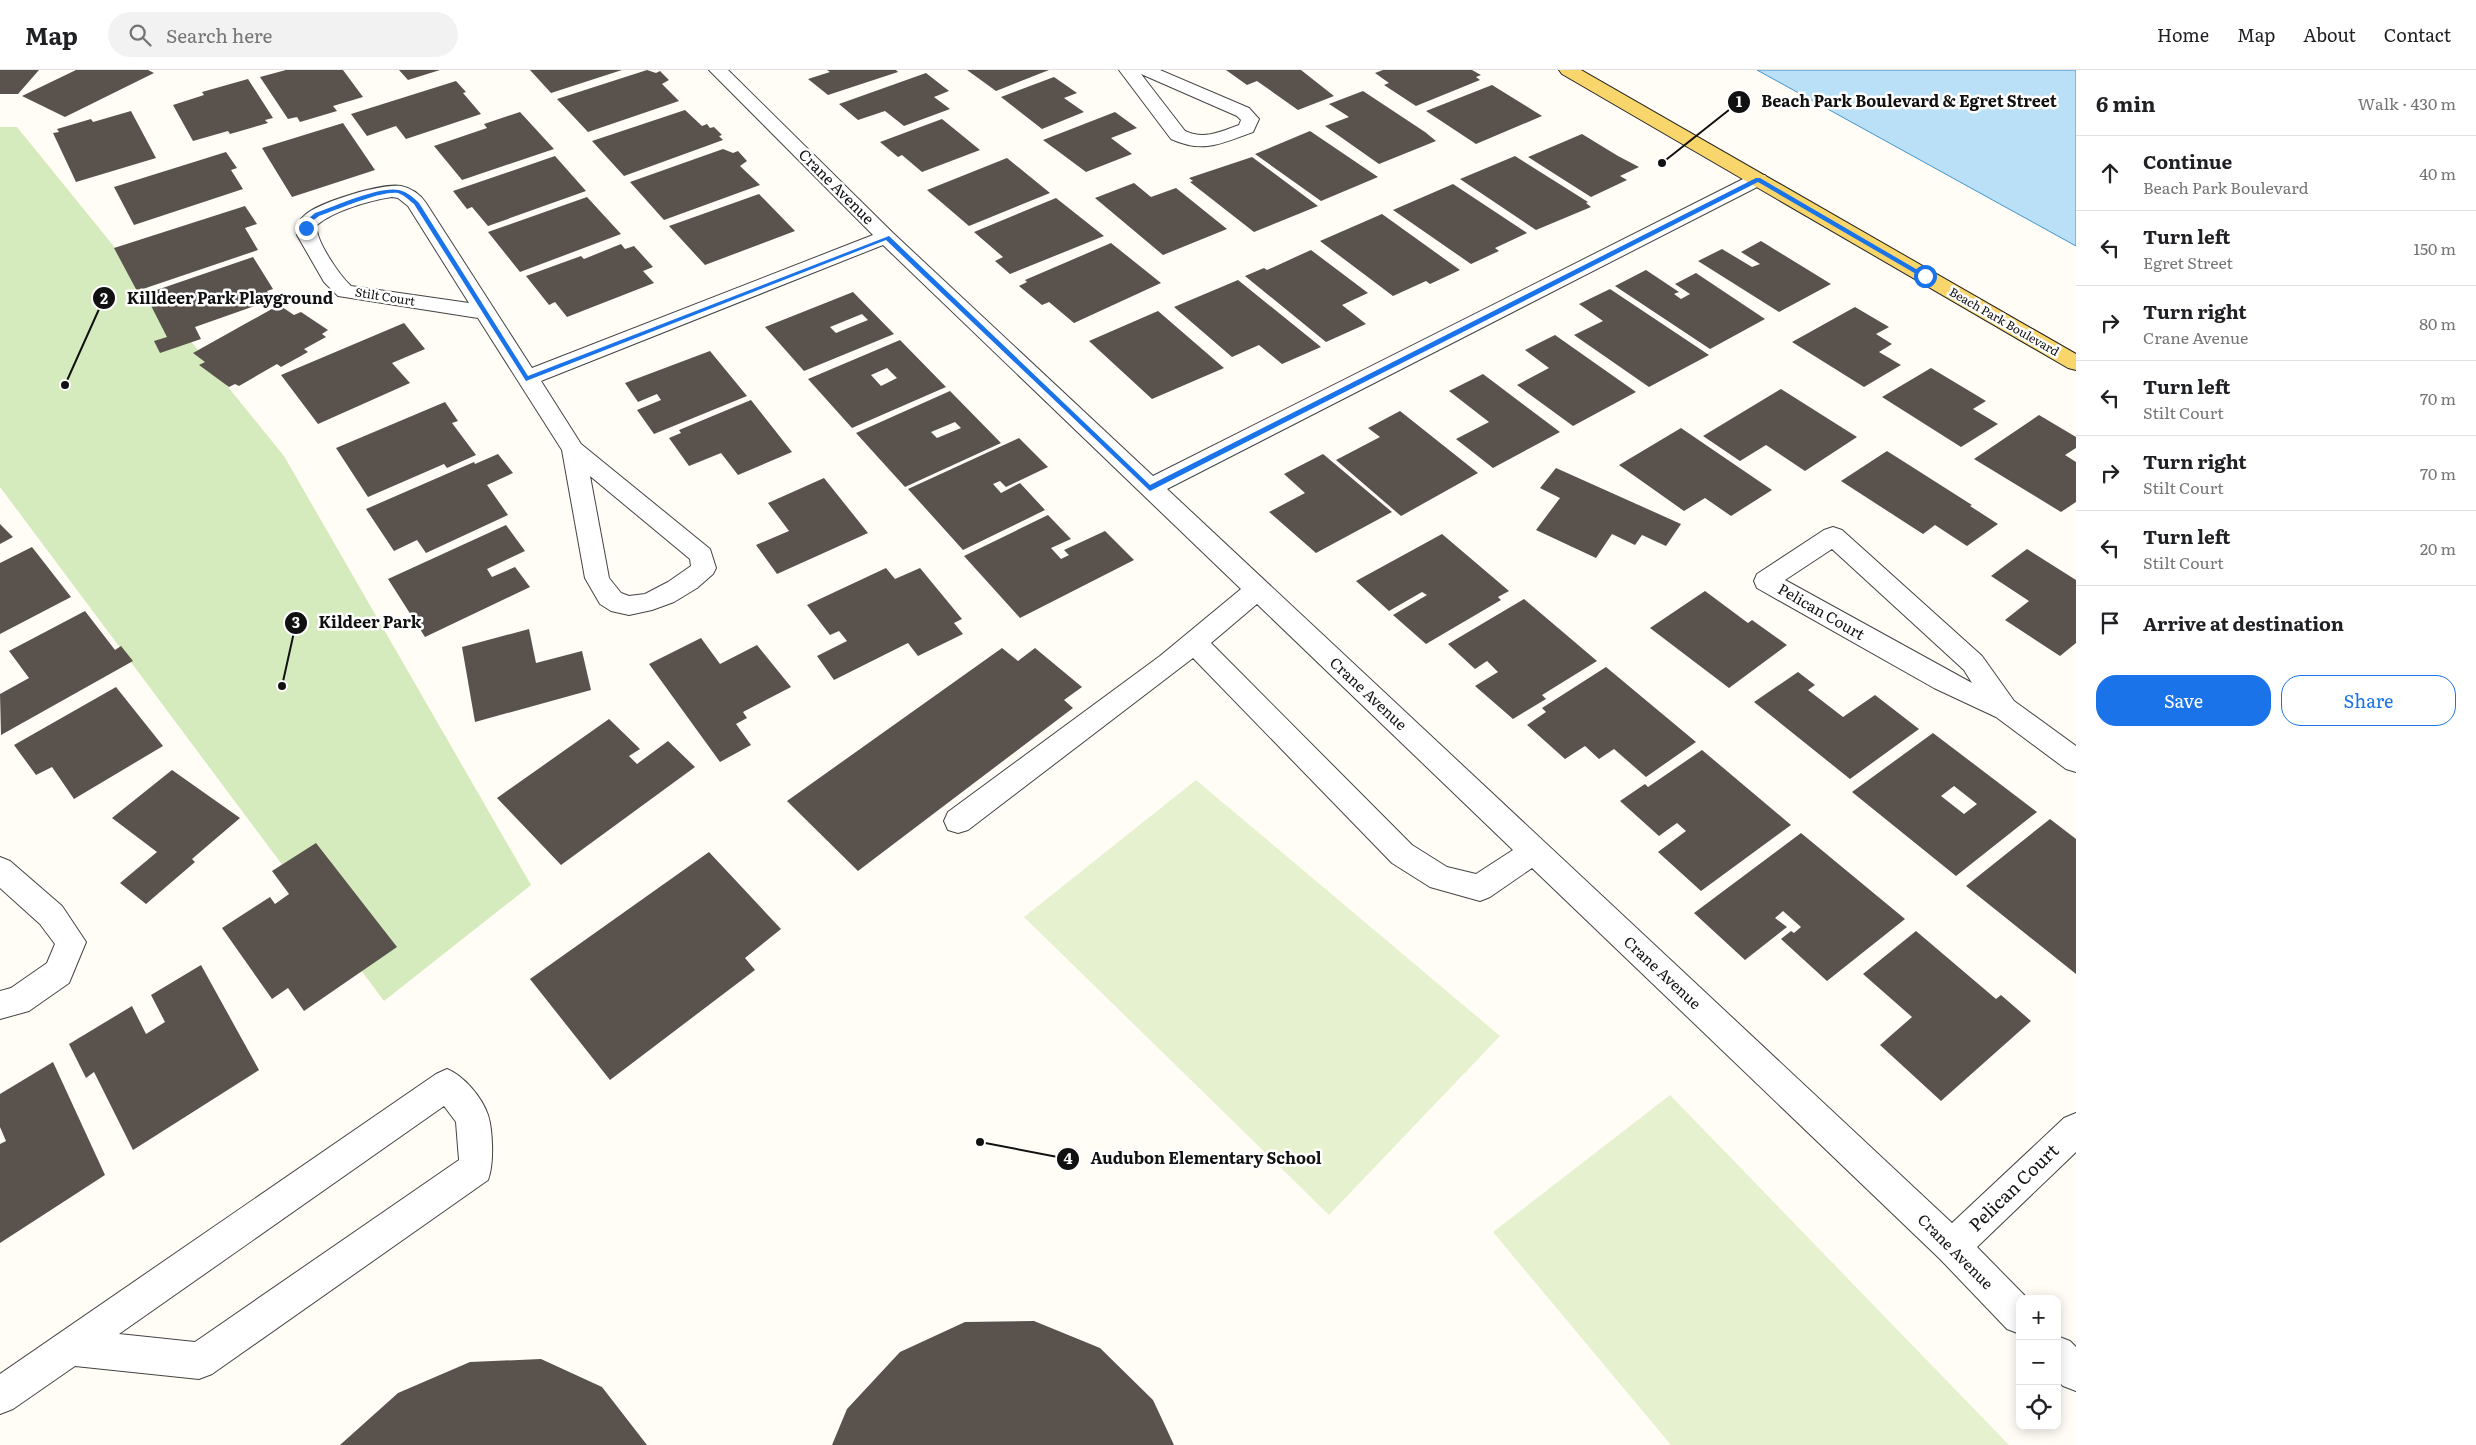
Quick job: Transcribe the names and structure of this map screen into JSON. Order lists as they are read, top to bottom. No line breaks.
{"streets":{"main road":["Beach Park Boulevard"],"street":["Crane Avenue","Stilt Court","Pelican Court"]},"crossings":[["Crane Avenue","Pelican Court"]],"places":["Beach Park Boulevard & Egret Street","Killdeer Park Playground","Kildeer Park","Audubon Elementary School"],"page":{"header":"Map","search":"Search here","nav":["Home","Map","About","Contact"],"heading":["6 min","Walk · 430 m"],"list":[["Continue","Beach Park Boulevard","40 m"],["Turn left","Egret Street","150 m"],["Turn right","Crane Avenue","80 m"],["Turn left","Stilt Court","70 m"],["Turn right","Stilt Court","70 m"],["Turn left","Stilt Court","20 m"],"Arrive at destination"],"buttons":["Save","Share"],"map_buttons":["+","−"]}}
